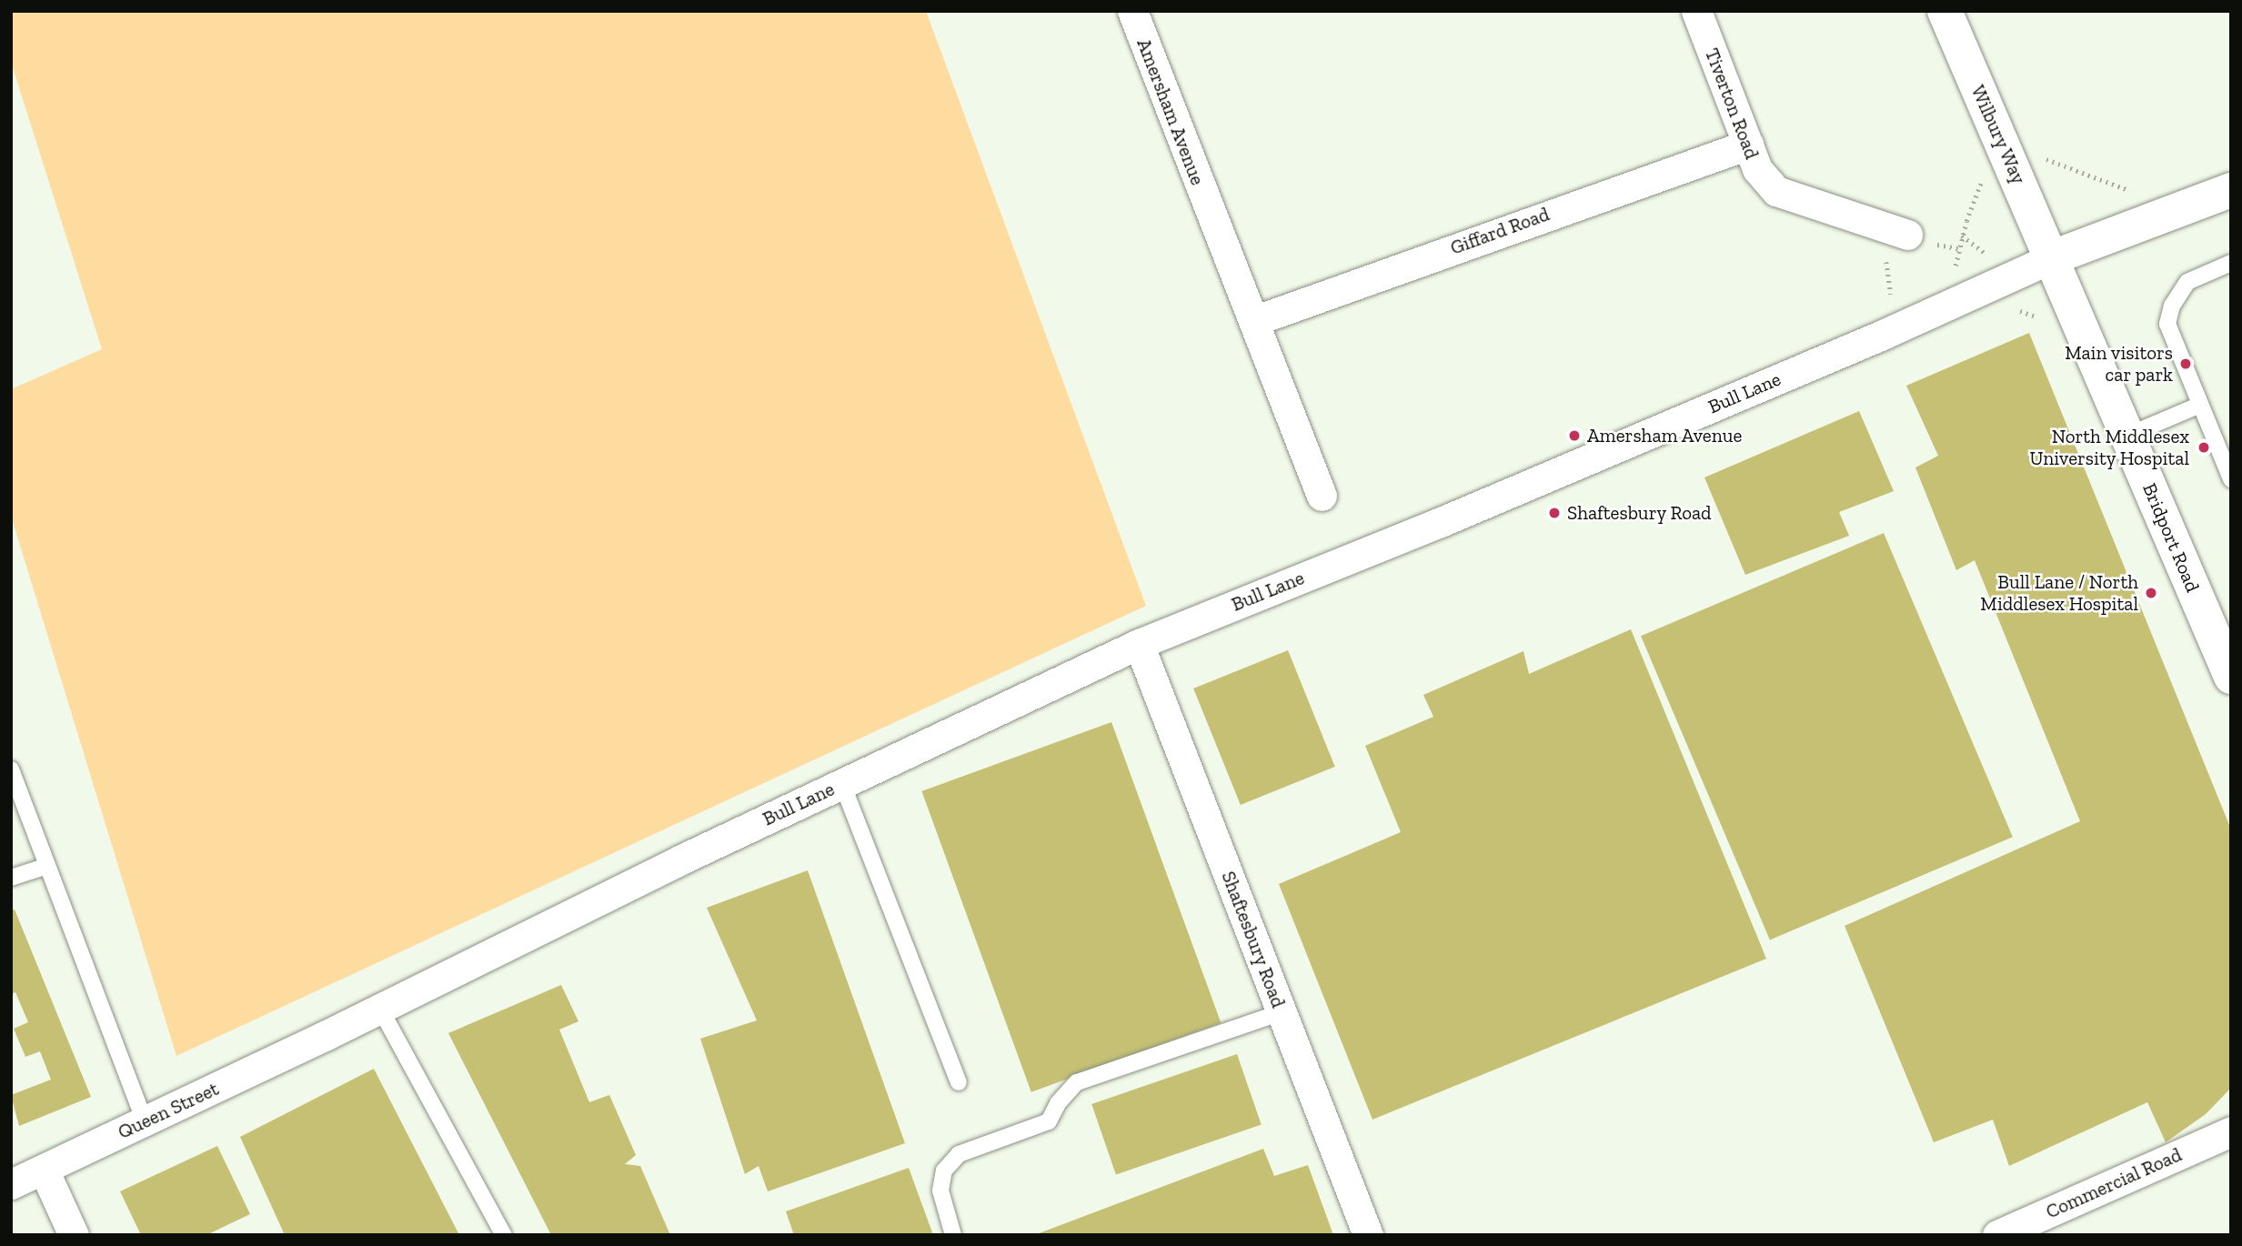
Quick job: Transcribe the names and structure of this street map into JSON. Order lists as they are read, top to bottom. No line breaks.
{"streets":{"street":["Tiverton Road","Amersham Avenue","Wilbury Way","Giffard Road","Bull Lane","Bridport Road","Shaftesbury Road","Queen Street","Commercial Road"]},"crossings":[["Tiverton Road","Giffard Road"],["Amersham Avenue","Giffard Road"],["Wilbury Way","Bull Lane"],["Wilbury Way","Bridport Road"],["Bull Lane","Bridport Road"],["Bull Lane","Shaftesbury Road"],["Bull Lane","Queen Street"]],"places":["Main visitors car park","Amersham Avenue","North Middlesex University Hospital","Shaftesbury Road","Bull Lane / North Middlesex Hospital"]}
